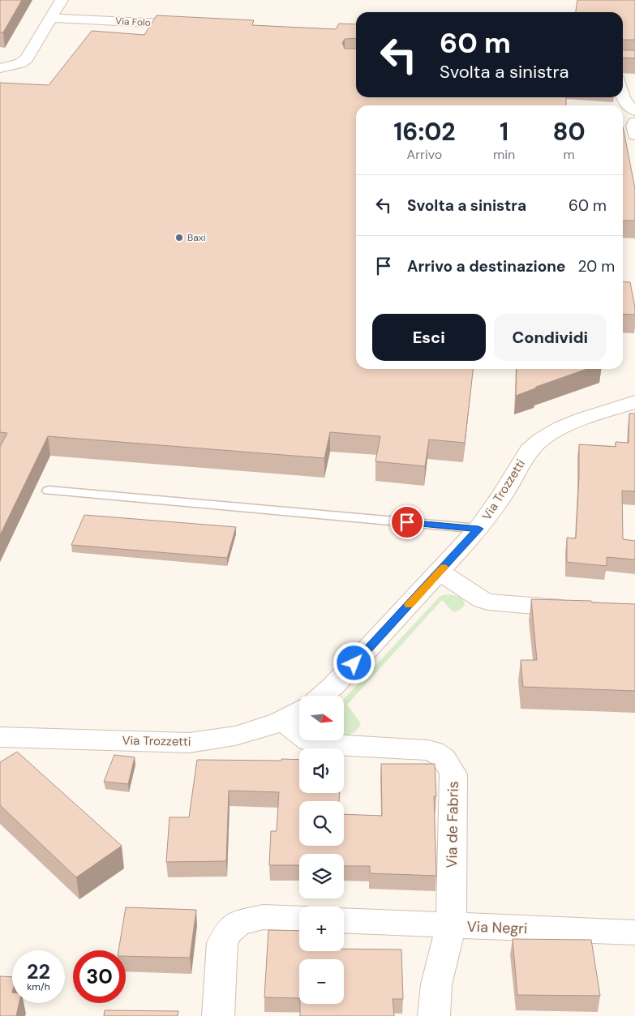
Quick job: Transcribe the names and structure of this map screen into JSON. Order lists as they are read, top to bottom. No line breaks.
{"streets":{"street":["Via Folo","Via Trozzetti","Via de Fabris","Via Negri"]},"crossings":[["Via Trozzetti","Via de Fabris"],["Via de Fabris","Via Negri"]],"places":["Baxi"],"north":"right","page":{"turn":["60 m","Svolta a sinistra"],"eta":["16:02","Arrivo","1","min","80","m"],"list":[{"name":"Svolta a sinistra","value":"60 m"},{"name":"Arrivo a destinazione","value":"20 m"}],"buttons":["Esci","Condividi"],"map_buttons":["+","−"],"speed":"22 km/h","limit":"30"}}
